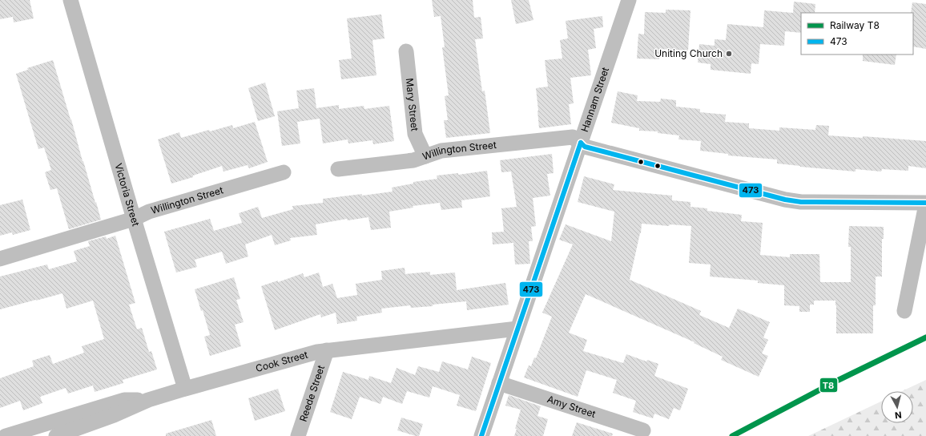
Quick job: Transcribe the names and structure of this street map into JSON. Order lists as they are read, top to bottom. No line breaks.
{"streets":{"street":["Hannam Street","Mary Street","Willington Street","Victoria Street","Cook Street","Reede Street","Amy Street"]},"crossings":[["Hannam Street","Willington Street"],["Hannam Street","Cook Street"],["Hannam Street","Amy Street"],["Mary Street","Willington Street"],["Willington Street","Victoria Street"],["Victoria Street","Cook Street"],["Cook Street","Reede Street"]],"places":["Uniting Church"],"lines":["transit line 473","rail line T8"],"legend":["Railway T8","473"],"north":"bottom"}
